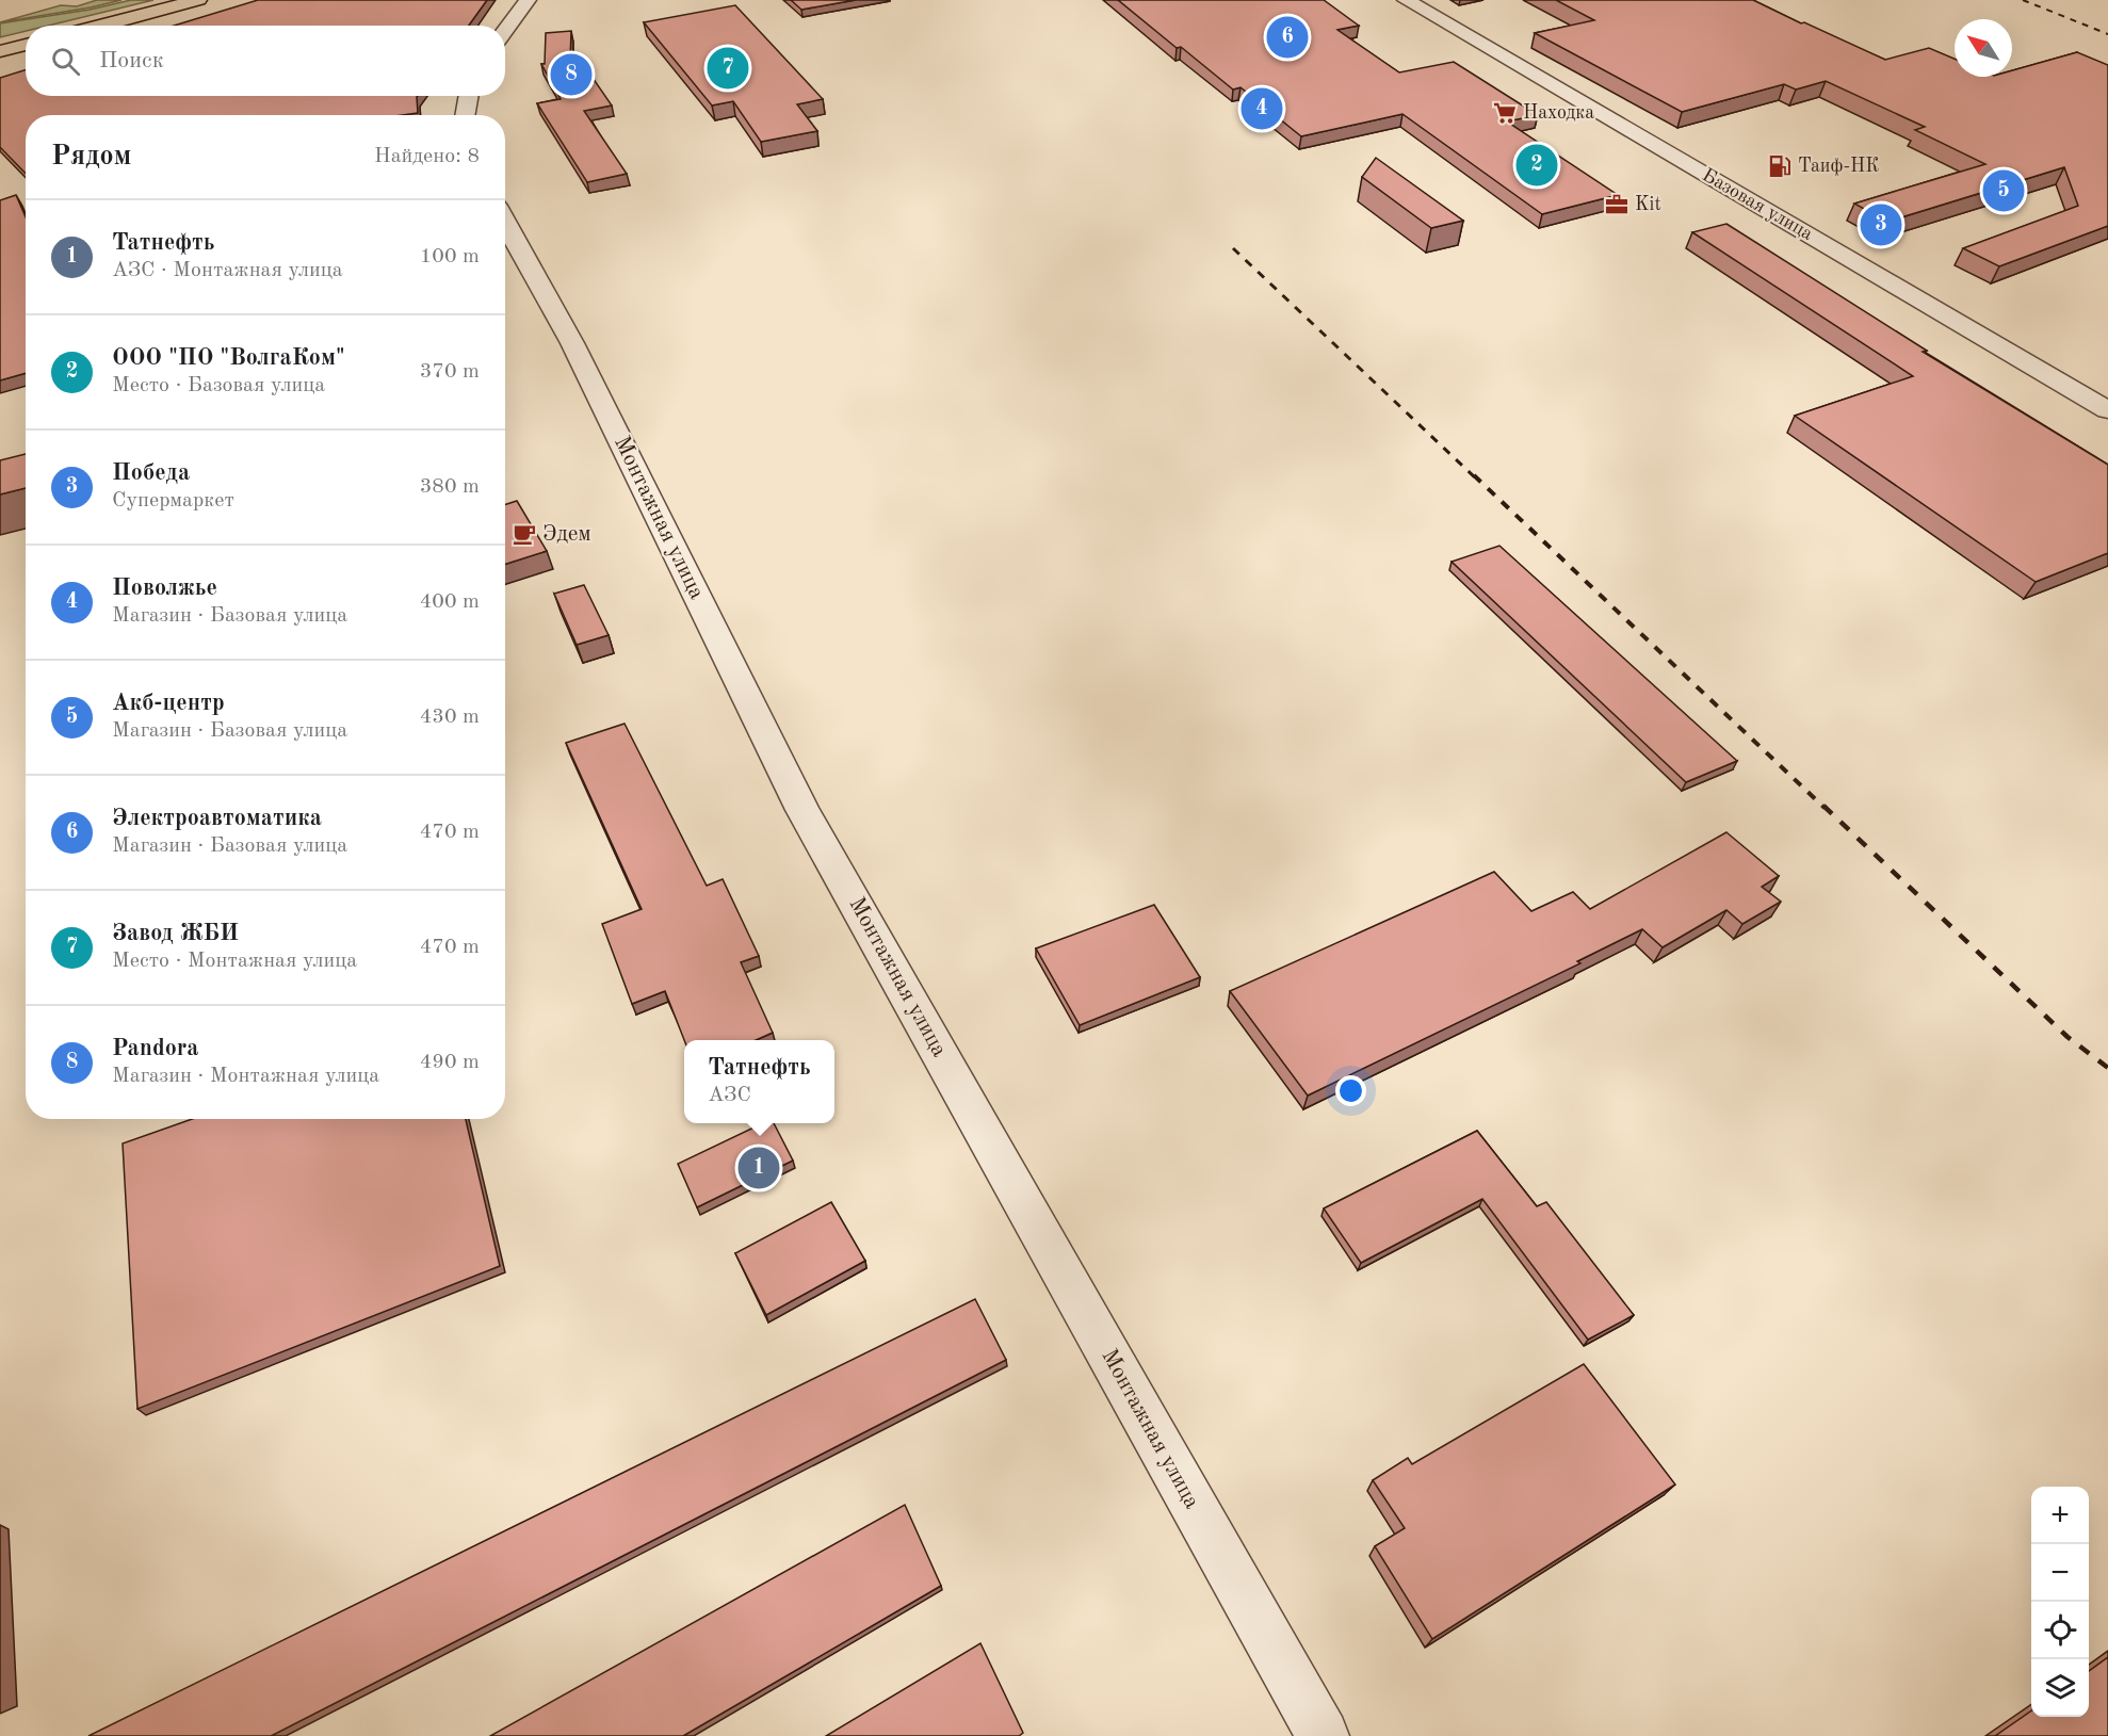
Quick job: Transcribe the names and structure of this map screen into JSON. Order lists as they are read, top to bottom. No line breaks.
{"streets":{"street":["Базовая улица","Монтажная улица"]},"places":{"supermarket":["Находка"],"fuel station":["Таиф-НК"],"office":["Kit"],"cafe":["Эдем"]},"north":"top left","page":{"pins":["6","7","8","4","2","5","3","1"],"search":"Поиск","heading":["Рядом","Найдено: 8"],"list":[{"mark":"1","name":"Татнефть","note":"АЗС · Монтажная улица","value":"100 m"},{"mark":"2","name":"ООО \"ПО \"ВолгаКом\"","note":"Место · Базовая улица","value":"370 m"},{"mark":"3","name":"Победа","note":"Супермаркет","value":"380 m"},{"mark":"4","name":"Поволжье","note":"Магазин · Базовая улица","value":"400 m"},{"mark":"5","name":"Акб-центр","note":"Магазин · Базовая улица","value":"430 m"},{"mark":"6","name":"Электроавтоматика","note":"Магазин · Базовая улица","value":"470 m"},{"mark":"7","name":"Завод ЖБИ","note":"Место · Монтажная улица","value":"470 m"},{"mark":"8","name":"Pandora","note":"Магазин · Монтажная улица","value":"490 m"}],"popup":["Татнефть","АЗС"],"map_buttons":["+","−"]}}
